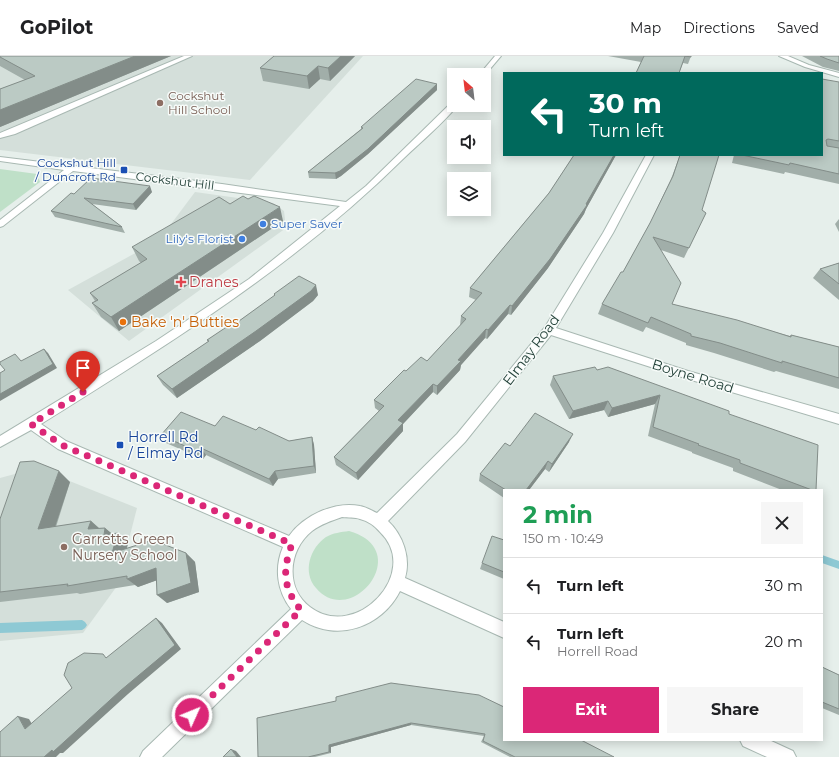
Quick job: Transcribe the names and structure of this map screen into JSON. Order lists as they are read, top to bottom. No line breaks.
{"streets":{"street":["Cockshut Hill","Elmay Road","Boyne Road"]},"crossings":[["Elmay Road","Boyne Road"]],"places":{"other":["Cockshut Hill School","Super Saver","Lily's Florist","Bake 'n' Butties","Garretts Green Nursery School"],"transit":["Cockshut Hill / Duncroft Rd","Horrell Rd / Elmay Rd"],"health":["Dranes"]},"north":"top left","page":{"header":"GoPilot","nav":["Map","Directions","Saved"],"turn":["30 m","Turn left"],"heading":["2 min","150 m · 10:49"],"list":[{"name":"Turn left","value":"30 m"},{"name":"Turn left","note":"Horrell Road","value":"20 m"}],"buttons":["Exit","Share"]}}
